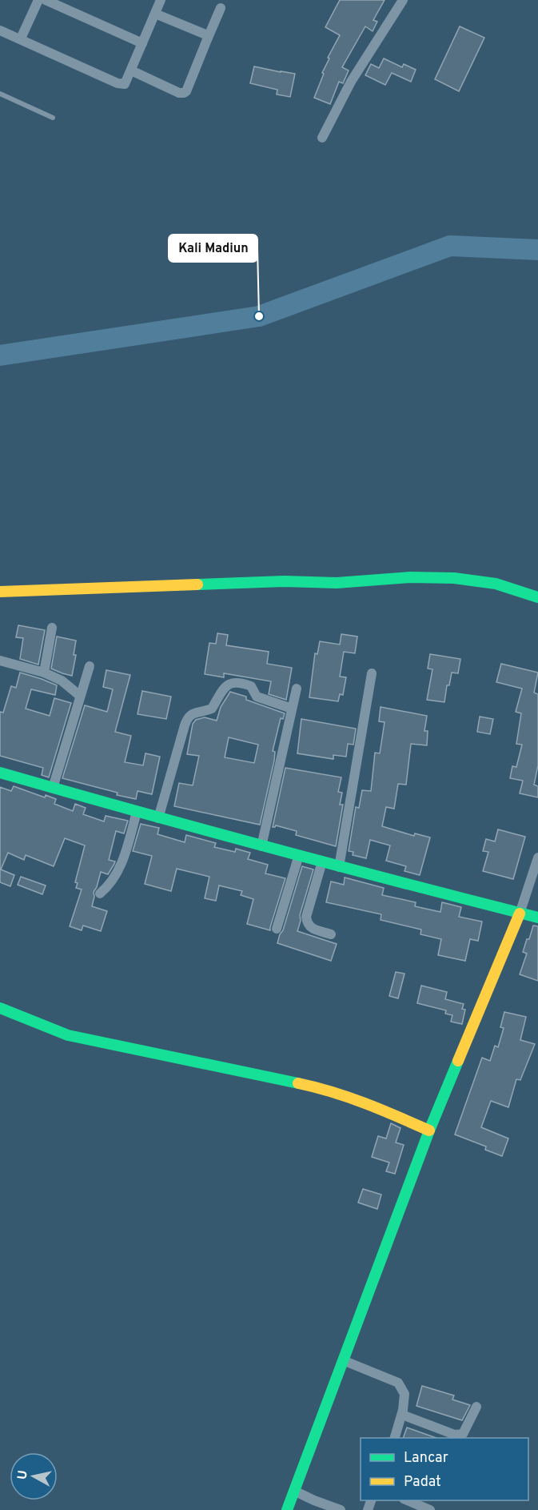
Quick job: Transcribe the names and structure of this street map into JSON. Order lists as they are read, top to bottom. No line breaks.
{"places":["Kali Madiun"],"legend":["Lancar","Padat"],"north":"left"}
